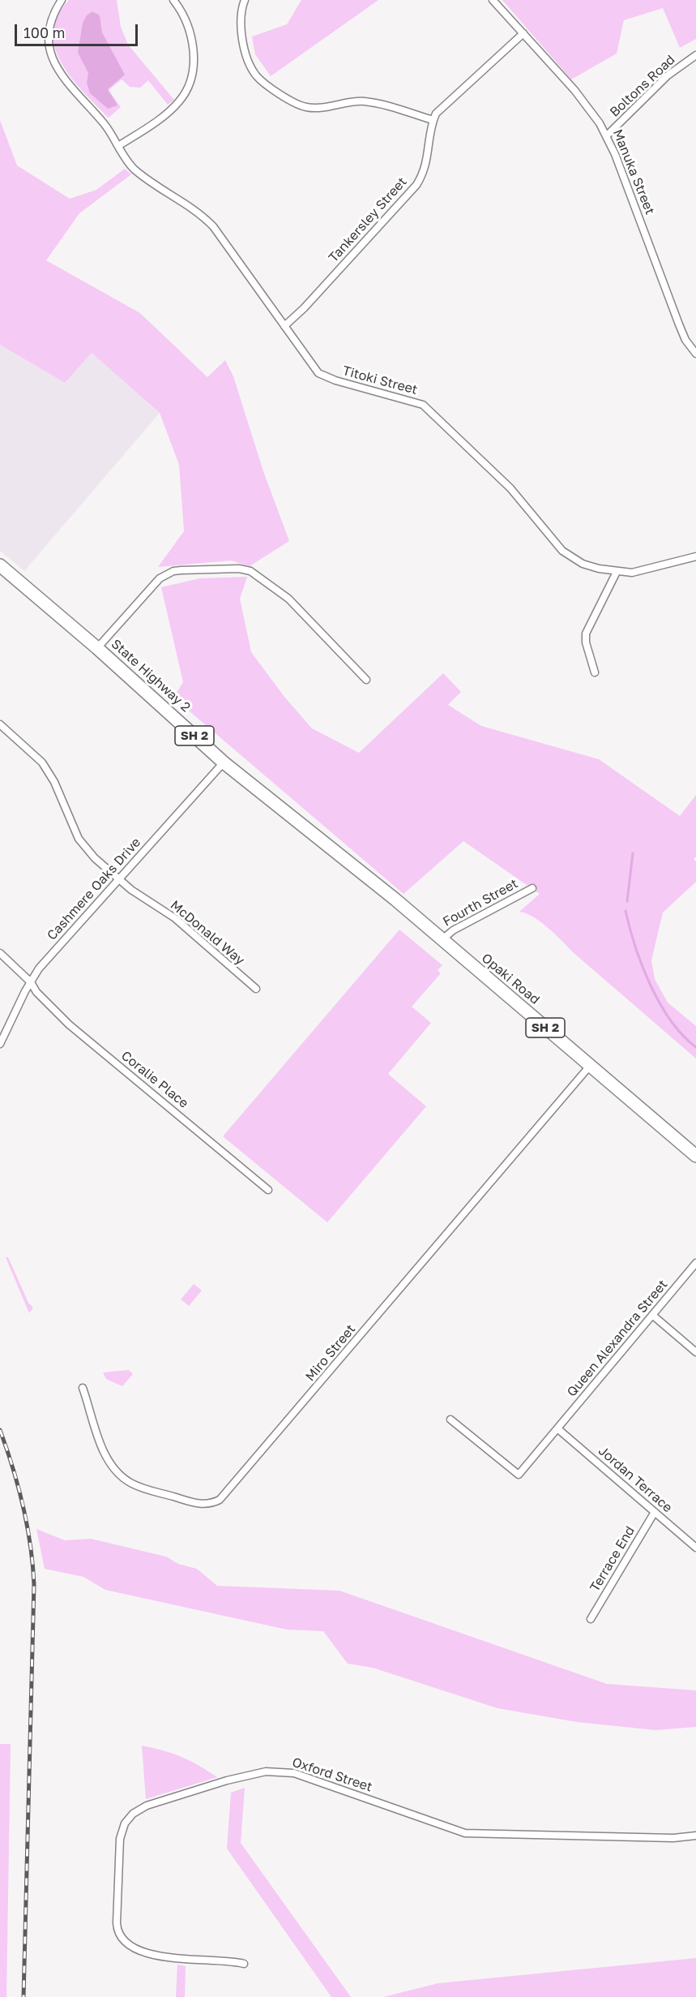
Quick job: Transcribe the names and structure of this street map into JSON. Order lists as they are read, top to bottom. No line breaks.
{"streets":{"highway":["State Highway 2","SH 2","Opaki Road"],"street":["Boltons Road","Manuka Street","Tankersley Street","Titoki Street","Cashmere Oaks Drive","Fourth Street","McDonald Way","Coralie Place","Queen Alexandra Street","Miro Street","Jordan Terrace","Terrace End","Oxford Street"]},"crossings":[["Boltons Road","Manuka Street"],["Tankersley Street","Titoki Street"],["State Highway 2","Cashmere Oaks Drive"],["State Highway 2","Opaki Road"],["Cashmere Oaks Drive","McDonald Way"],["Cashmere Oaks Drive","Coralie Place"],["Fourth Street","Opaki Road"],["Opaki Road","Miro Street"],["Queen Alexandra Street","Jordan Terrace"],["Jordan Terrace","Terrace End"]],"scale_bar":"100 m"}
